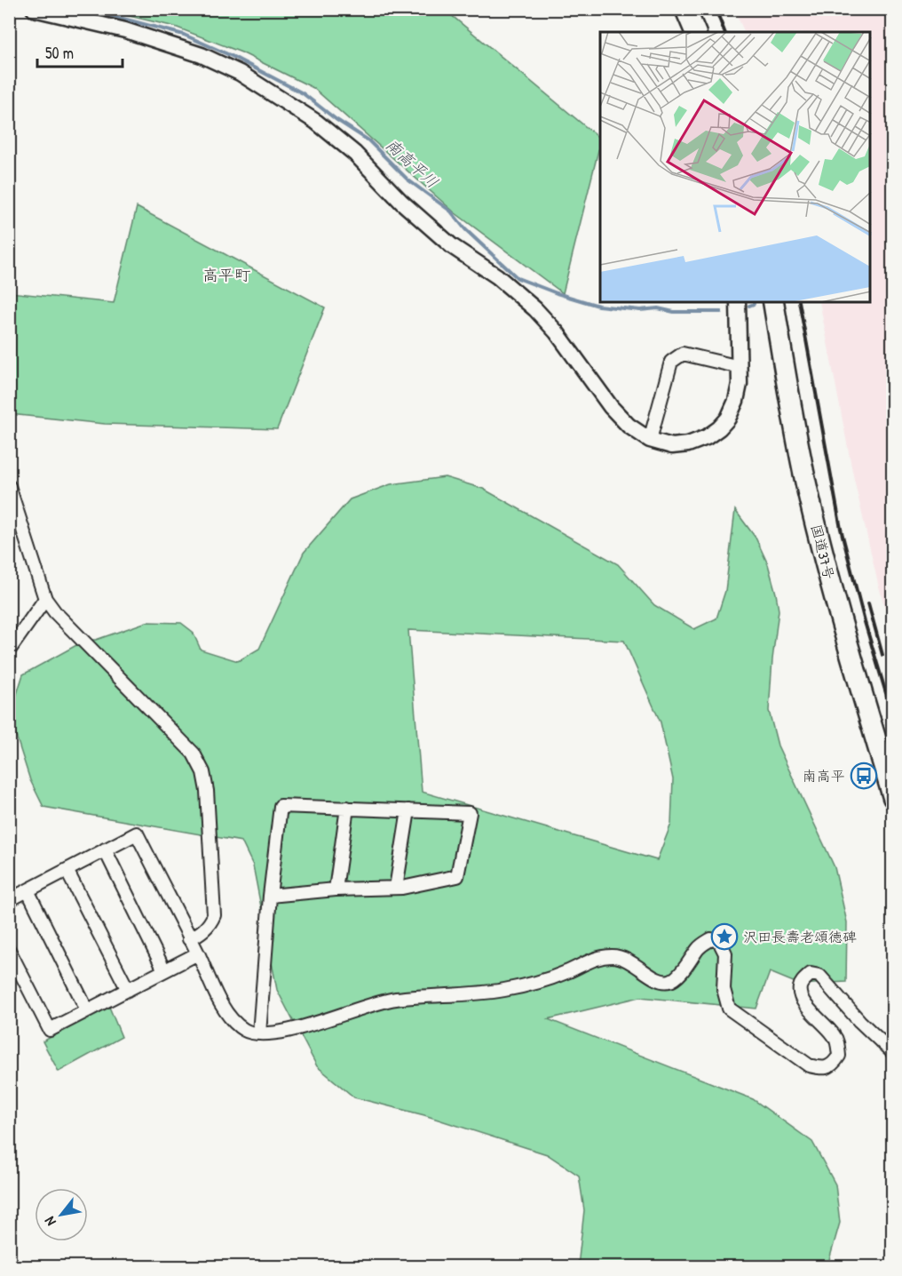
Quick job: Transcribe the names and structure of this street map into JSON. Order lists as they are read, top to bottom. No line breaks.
{"streets":{"highway":["国道37号"]},"districts":["高平町"],"water":["南高平川"],"places":{"bus stop":["南高平"],"place":["沢田長壽老頌徳碑"]},"scale_bar":"50 m","north":"bottom left"}
